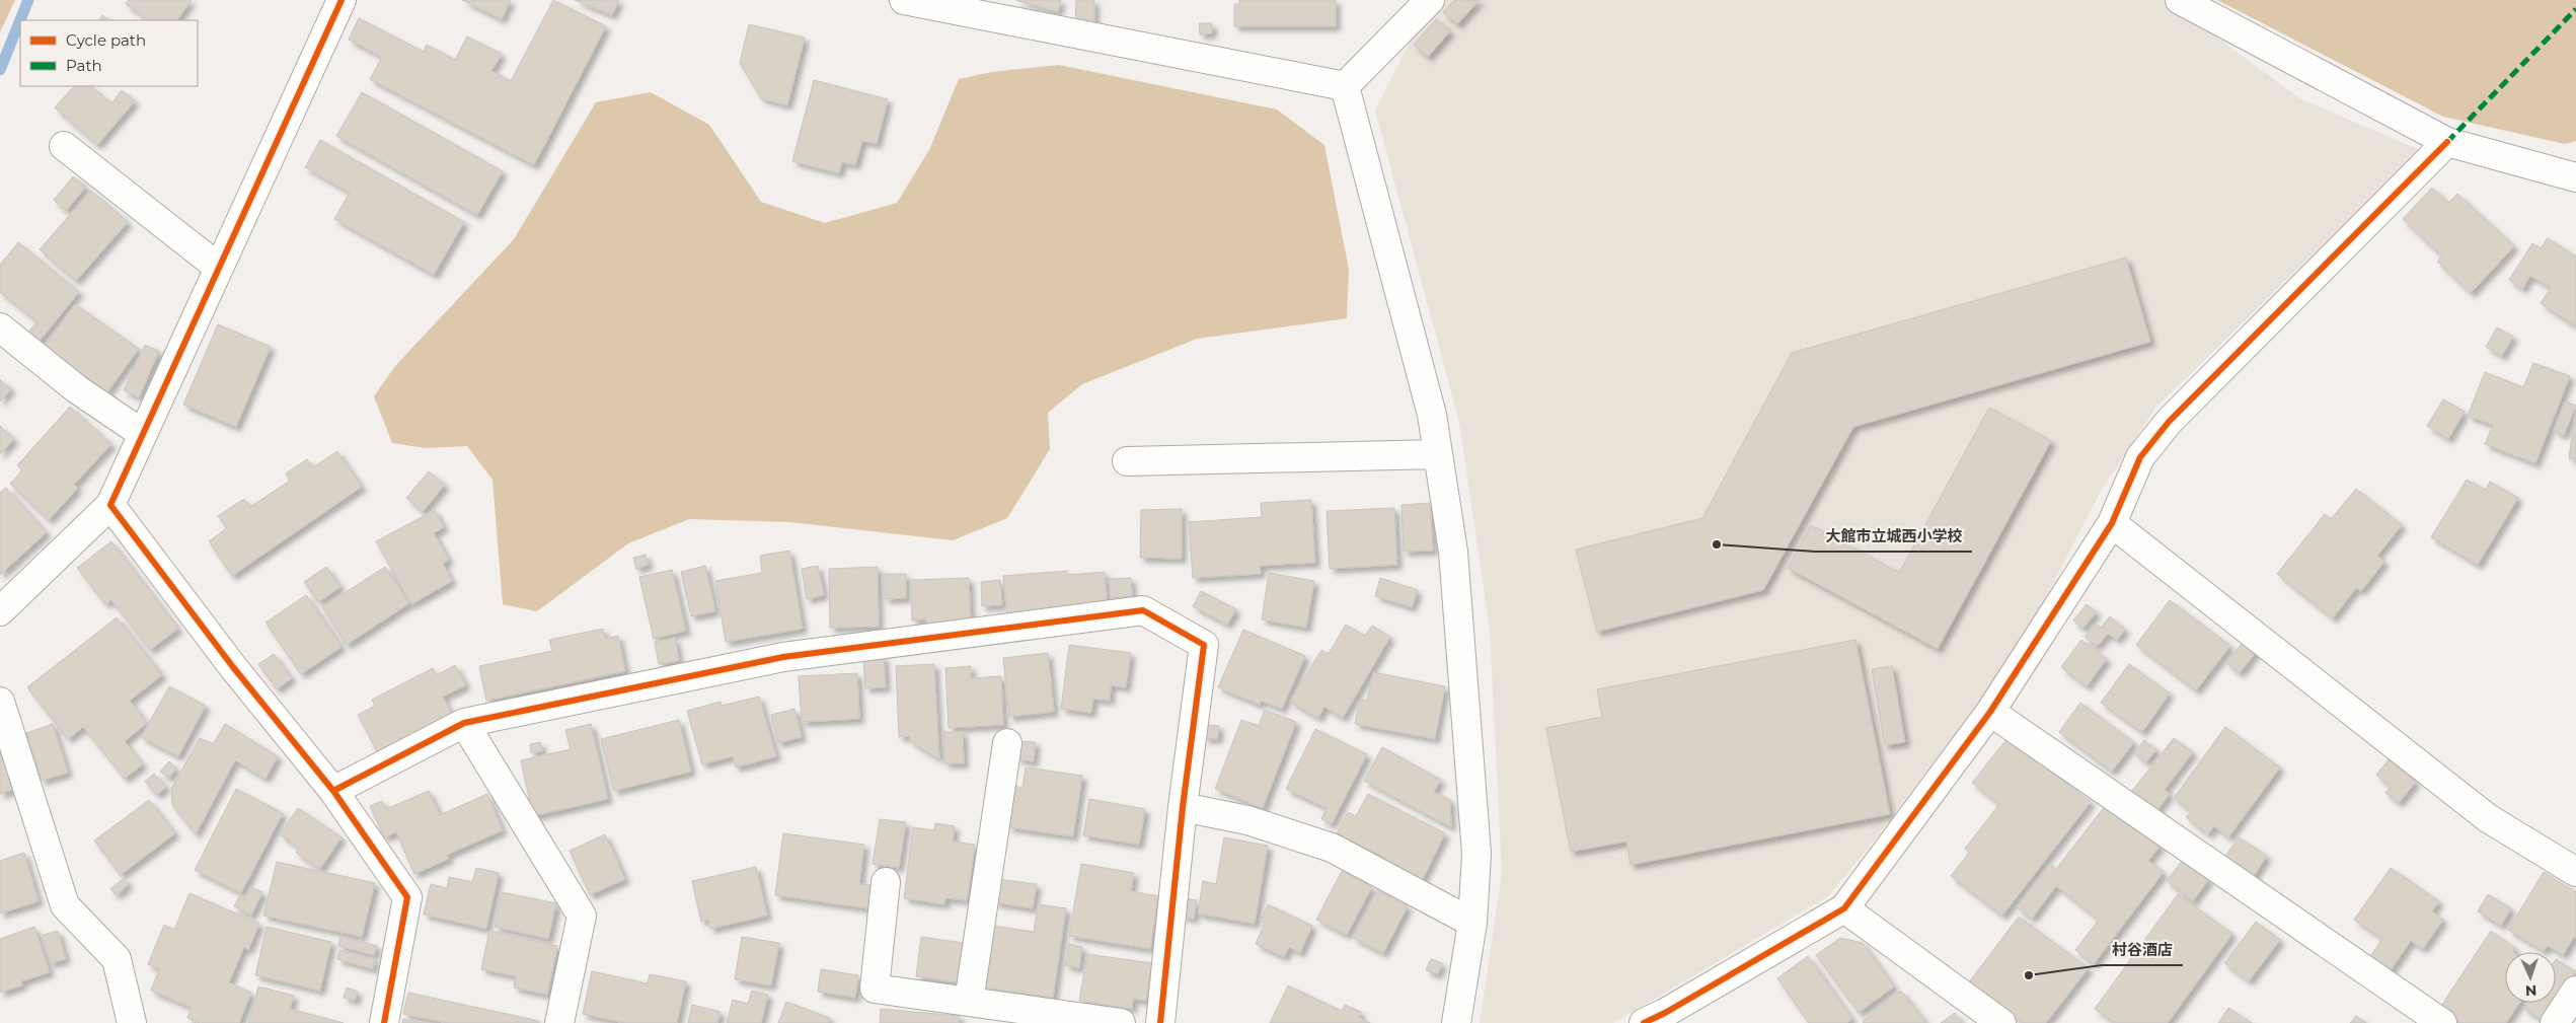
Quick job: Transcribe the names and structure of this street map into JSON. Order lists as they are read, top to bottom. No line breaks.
{"places":["大館市立城西小学校","村谷酒店"],"legend":["Cycle path","Path"],"north":"bottom"}
